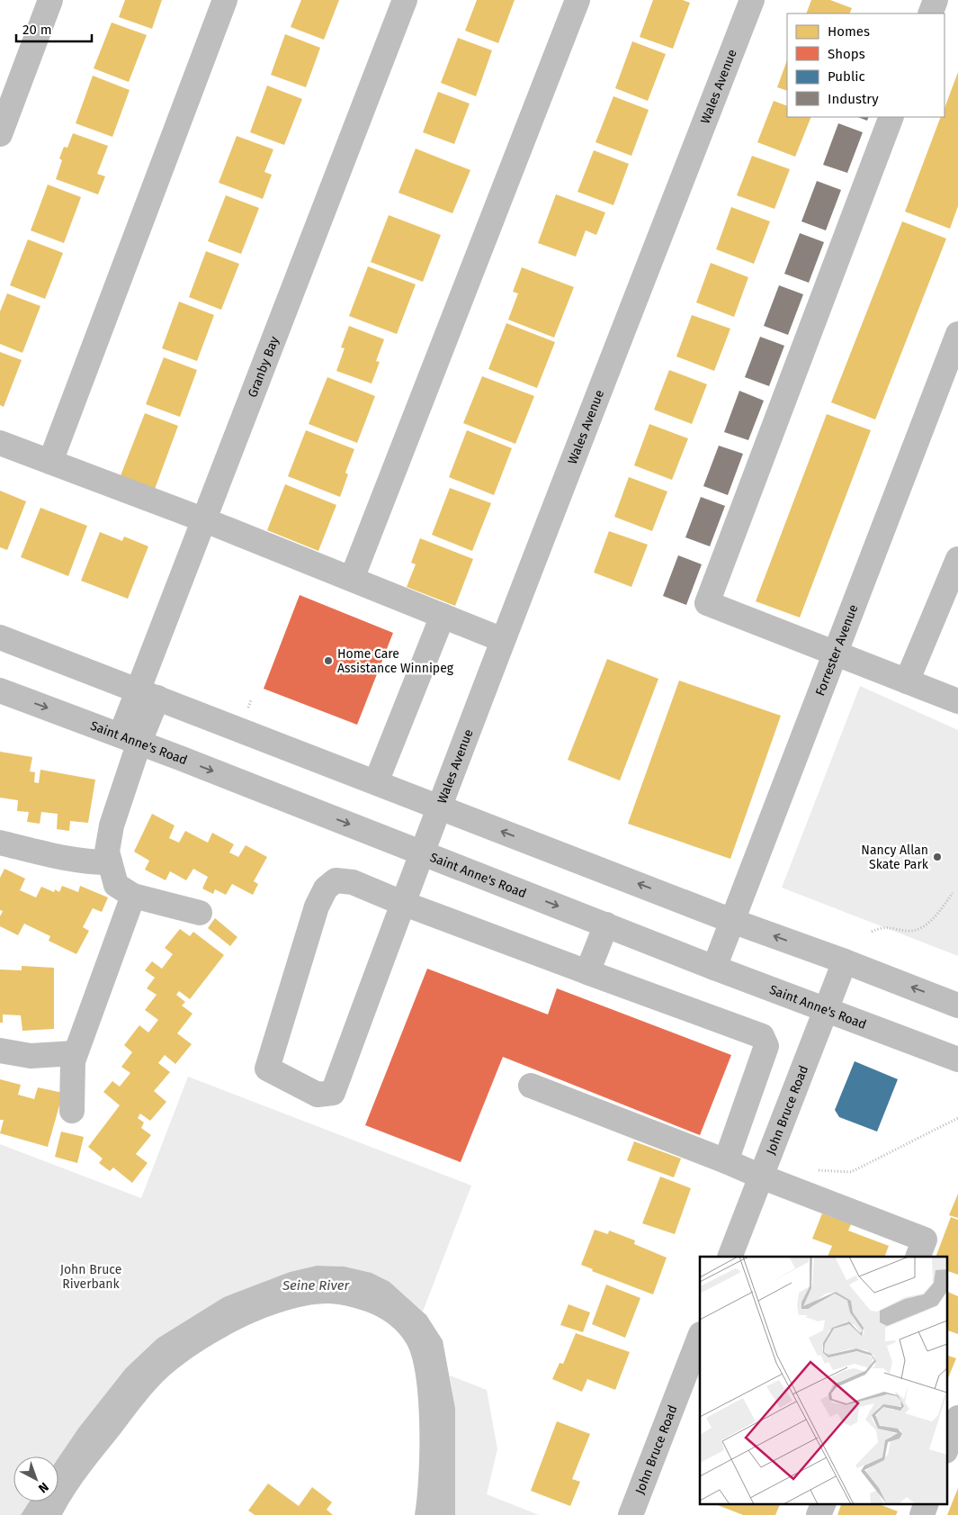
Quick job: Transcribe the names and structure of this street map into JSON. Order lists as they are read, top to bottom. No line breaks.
{"streets":{"street":["Wales Avenue","Granby Bay","Forrester Avenue","Saint Anne's Road","John Bruce Road"]},"crossings":[["Wales Avenue","Saint Anne's Road"],["Granby Bay","Saint Anne's Road"],["Forrester Avenue","Saint Anne's Road"],["Saint Anne's Road","John Bruce Road"]],"water":["Seine River"],"parks":["John Bruce Riverbank"],"places":["Home Care Assistance Winnipeg","Nancy Allan Skate Park"],"legend":["Homes","Shops","Public","Industry"],"scale_bar":"20 m","north":"bottom right"}
